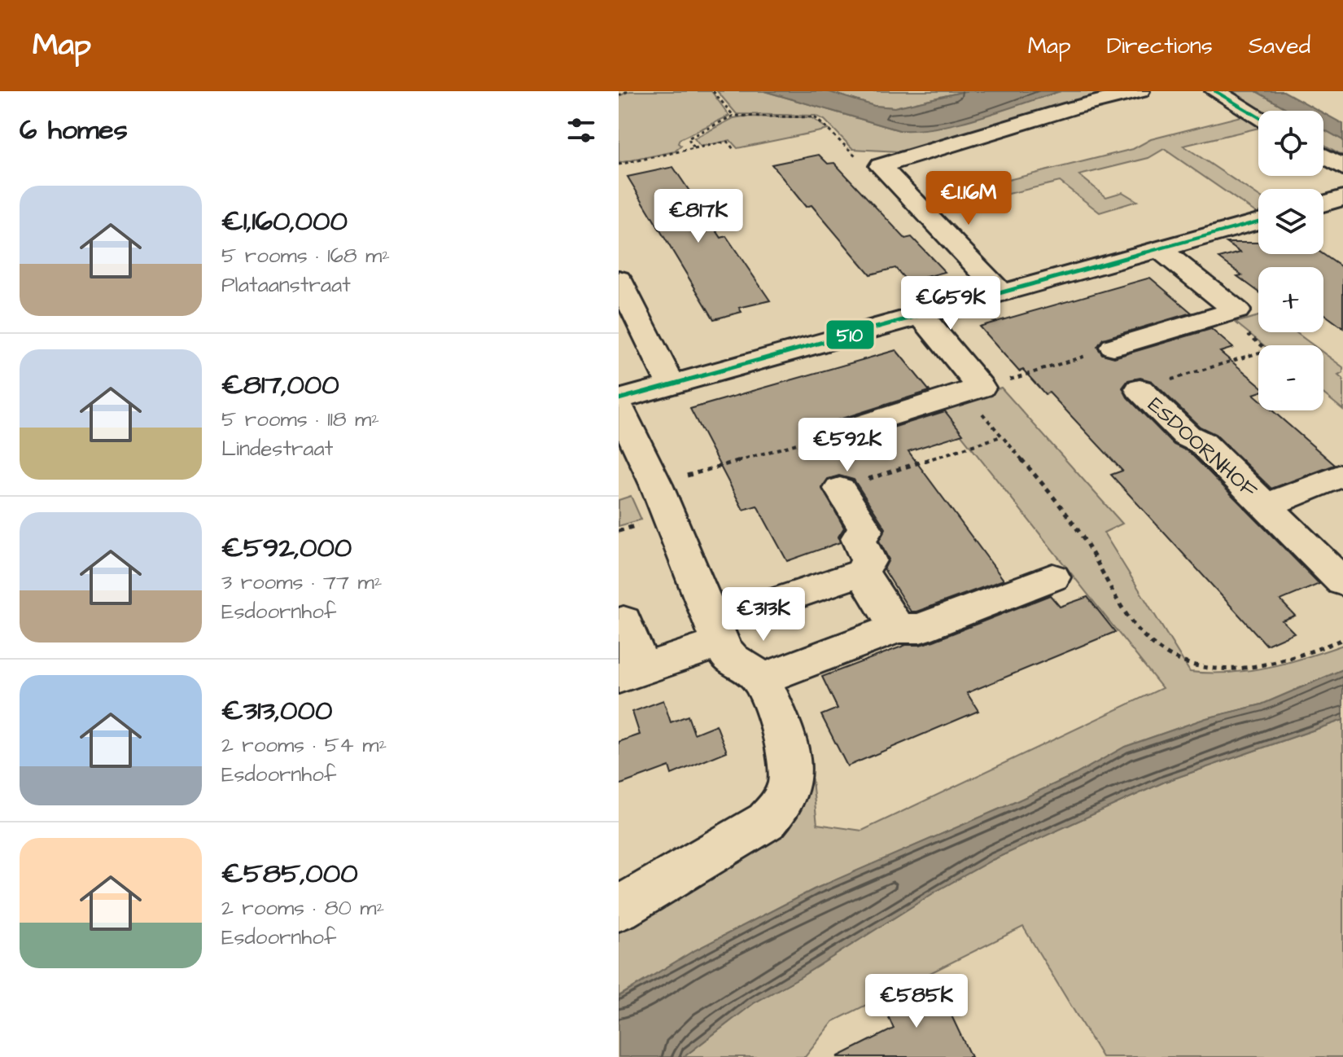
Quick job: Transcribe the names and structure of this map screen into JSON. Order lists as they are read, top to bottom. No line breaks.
{"streets":{"street":["ESDOORNHOF"]},"lines":["transit line 510"],"page":{"header":"Map","nav":["Map","Directions","Saved"],"heading":"6 homes","map_buttons":["+","−"],"list":[{"name":"€1,160,000","note":"5 rooms · 168 m² · Plataanstraat"},{"name":"€817,000","note":"5 rooms · 118 m² · Lindestraat"},{"name":"€592,000","note":"3 rooms · 77 m² · Esdoornhof"},{"name":"€313,000","note":"2 rooms · 54 m² · Esdoornhof"},{"name":"€585,000","note":"2 rooms · 80 m² · Esdoornhof"}],"price":["€1.16M","€817K","€659K","€592K","€313K","€585K"]}}
